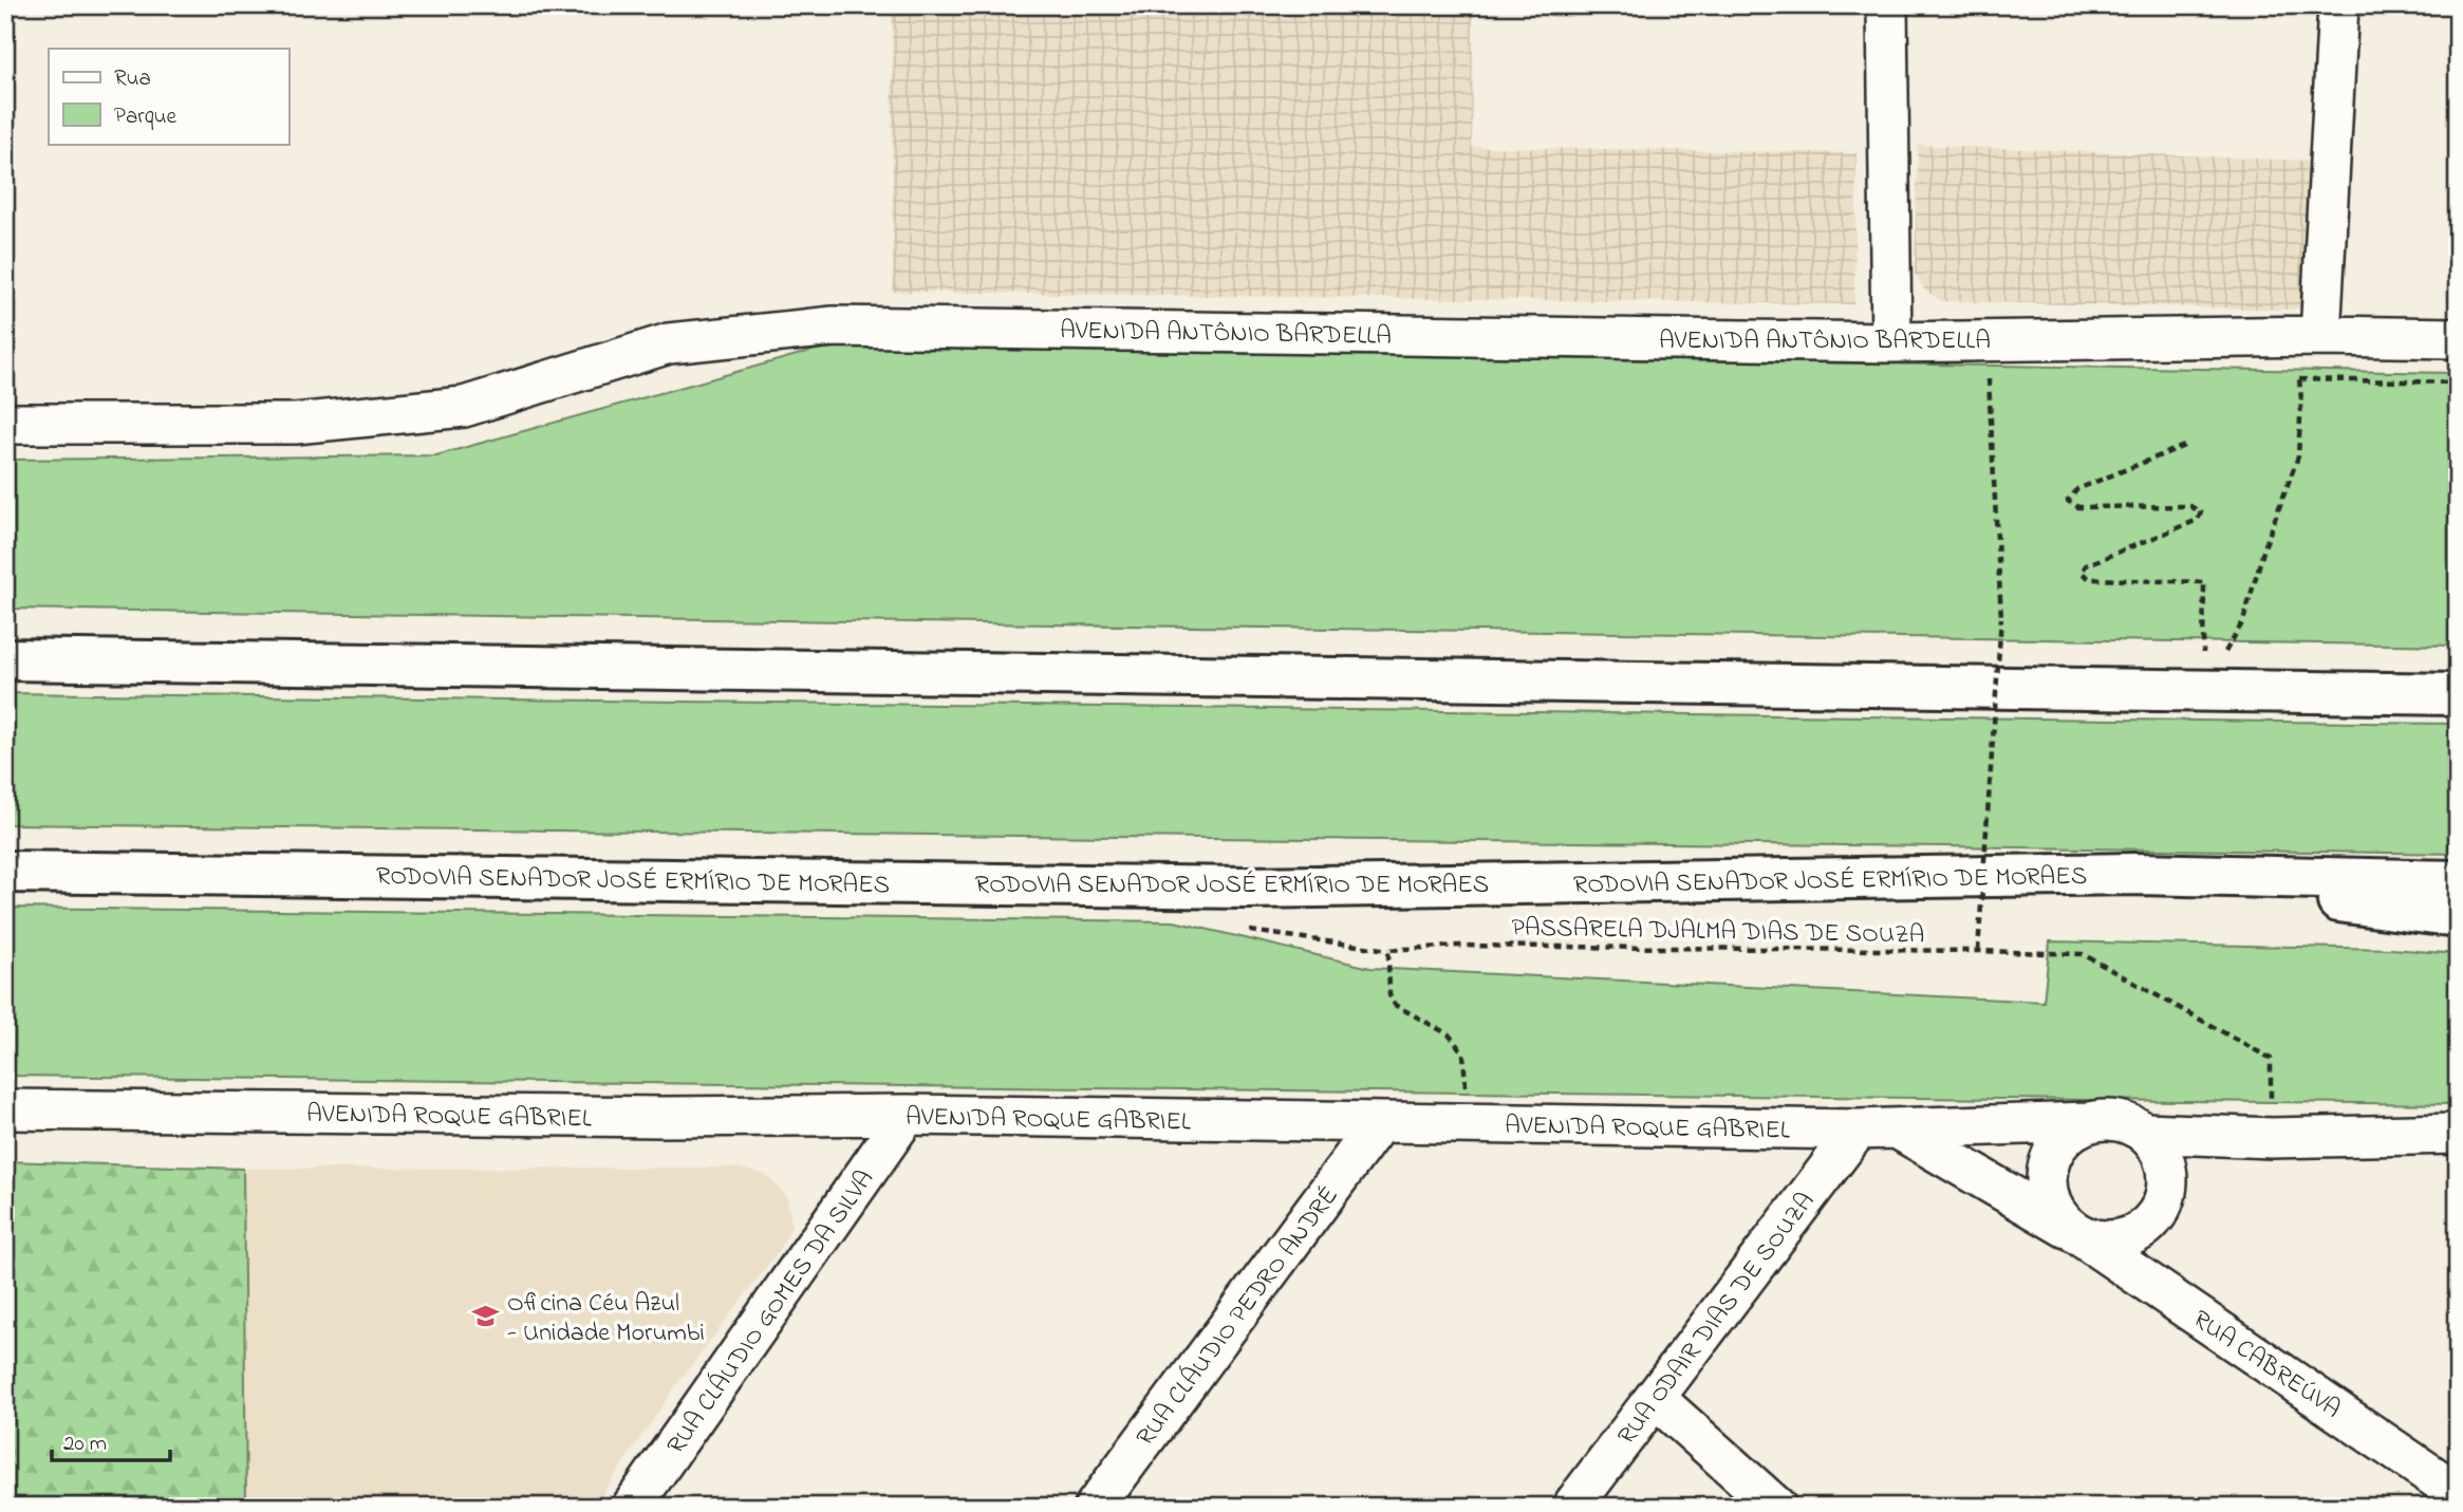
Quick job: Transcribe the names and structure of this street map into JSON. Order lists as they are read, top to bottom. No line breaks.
{"streets":{"highway":["RODOVIA SENADOR JOSÉ ERMÍRIO DE MORAES"],"street":["AVENIDA ANTÔNIO BARDELLA","AVENIDA ROQUE GABRIEL","RUA CLÁUDIO GOMES DA SILVA","RUA CLÁUDIO PEDRO ANDRÉ","RUA ODAIR DIAS DE SOUZA","RUA CABREÚVA"],"path":["PASSARELA DJALMA DIAS DE SOUZA"]},"crossings":[["RODOVIA SENADOR JOSÉ ERMÍRIO DE MORAES","PASSARELA DJALMA DIAS DE SOUZA"],["PASSARELA DJALMA DIAS DE SOUZA","AVENIDA ROQUE GABRIEL"],["AVENIDA ROQUE GABRIEL","RUA CLÁUDIO GOMES DA SILVA"],["AVENIDA ROQUE GABRIEL","RUA CLÁUDIO PEDRO ANDRÉ"],["AVENIDA ROQUE GABRIEL","RUA ODAIR DIAS DE SOUZA"],["AVENIDA ROQUE GABRIEL","RUA CABREÚVA"]],"places":{"school or university":["Oficina Céu Azul - Unidade Morumbi"]},"legend":["Rua","Parque"],"scale_bar":"20 m"}
